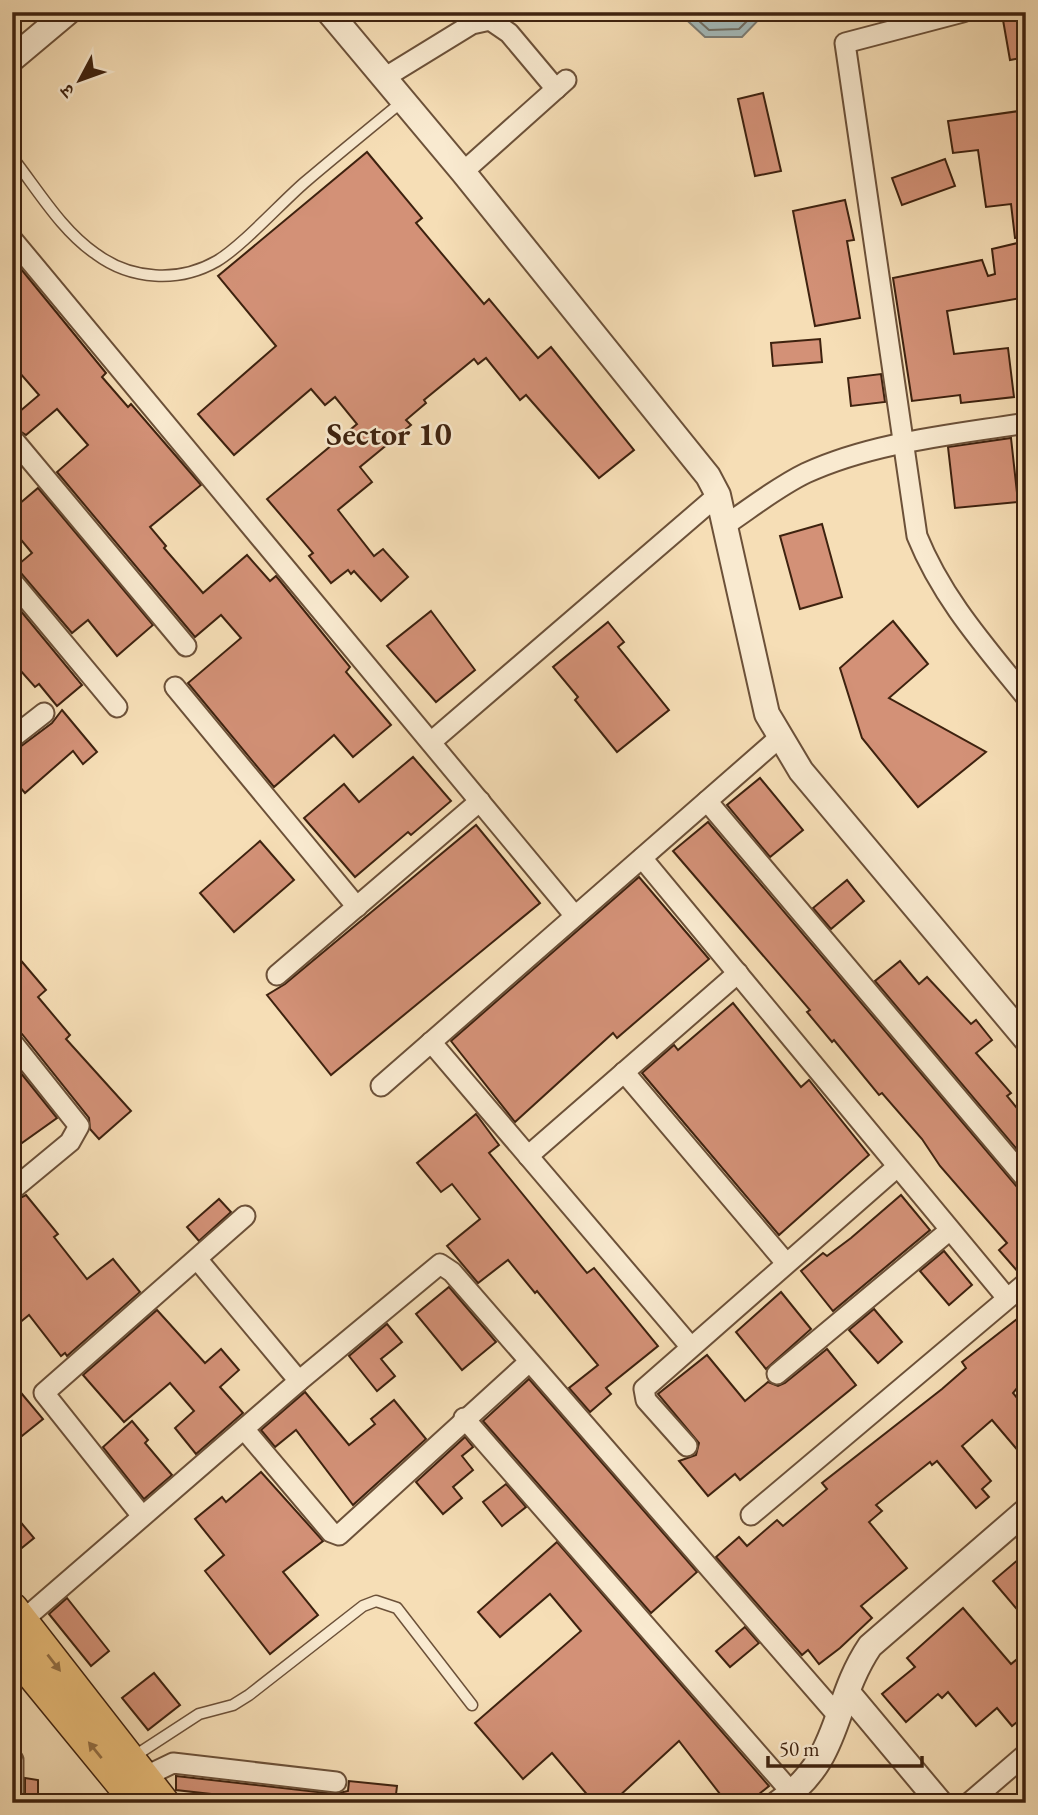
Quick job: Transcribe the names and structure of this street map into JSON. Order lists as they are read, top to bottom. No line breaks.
{"districts":["Sector 10"],"scale_bar":"50 m","north":"bottom left"}
